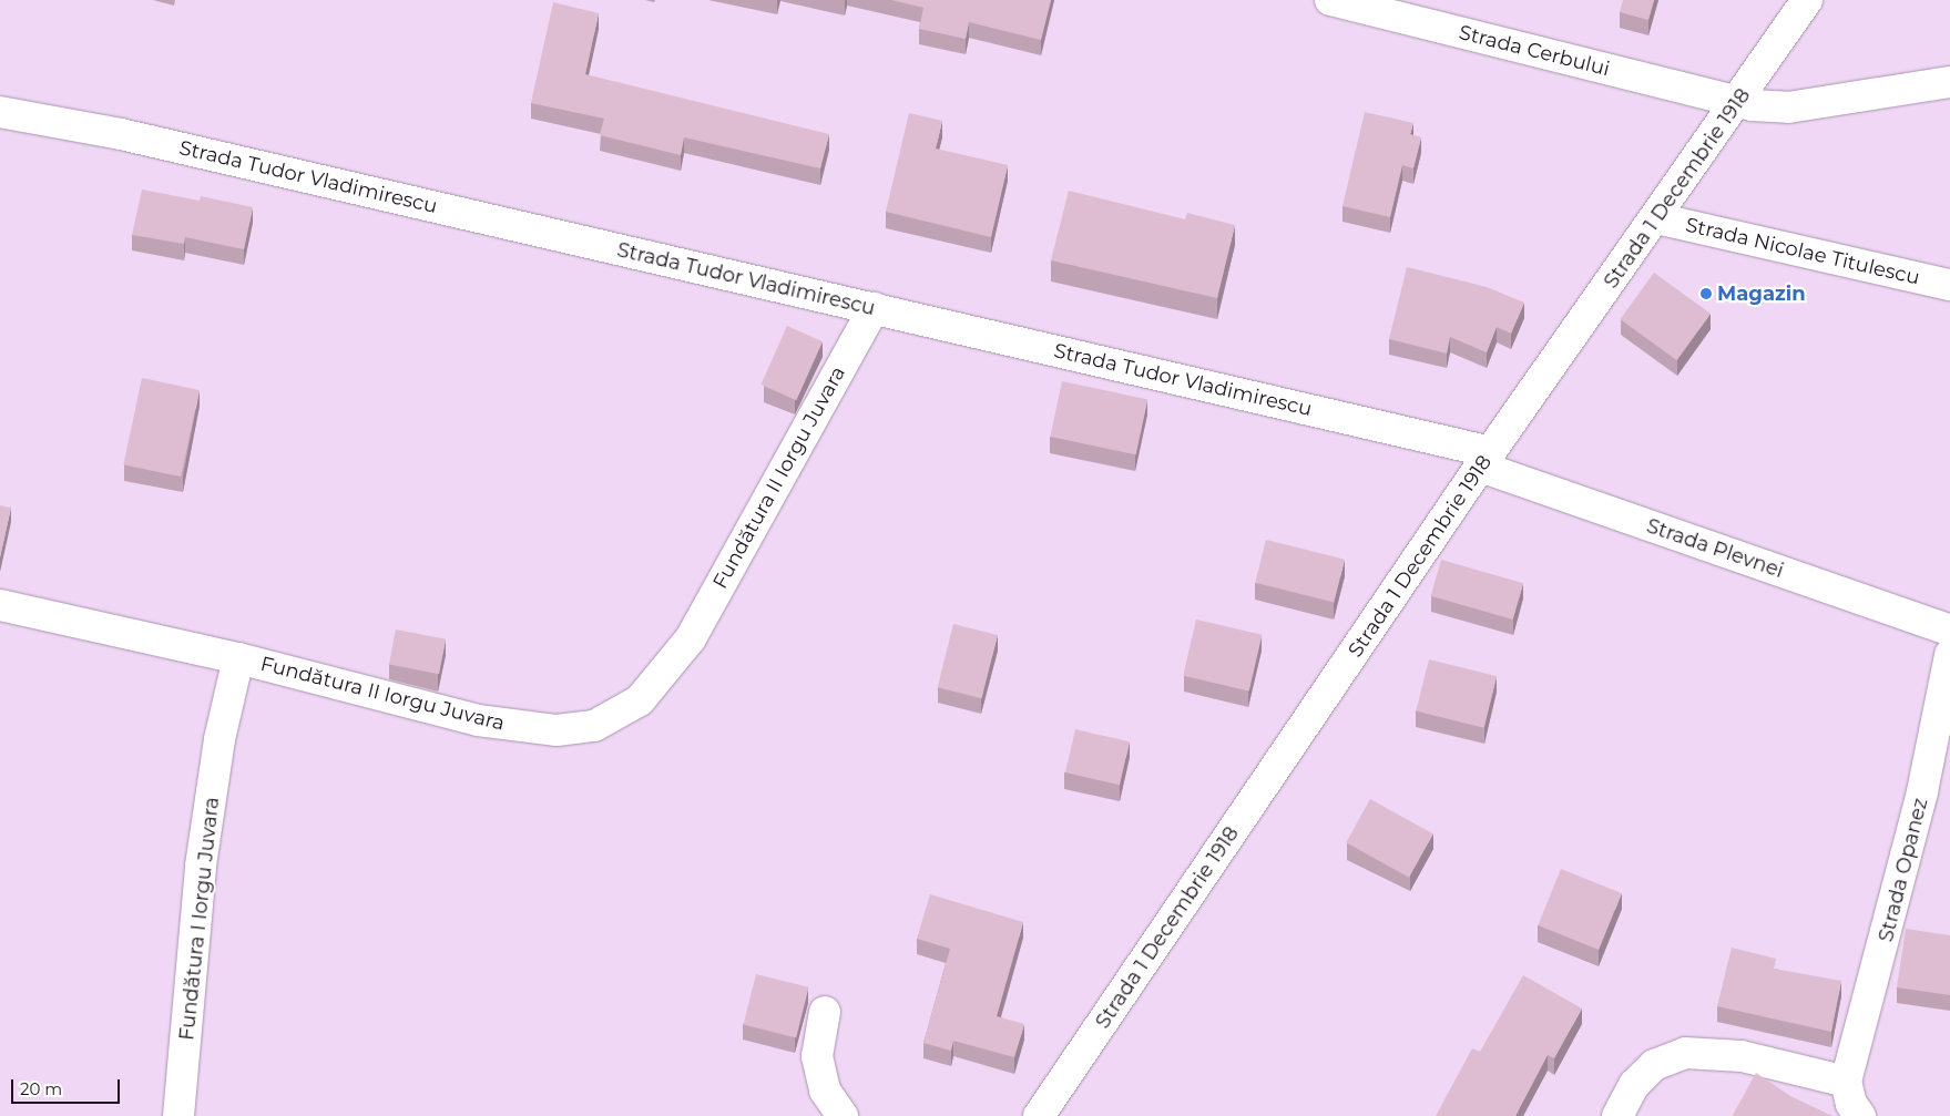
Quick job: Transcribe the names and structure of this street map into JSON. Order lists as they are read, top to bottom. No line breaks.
{"streets":{"street":["Strada Cerbului","Strada Tudor Vladimirescu","Strada 1 Decembrie 1918","Strada Nicolae Titulescu","Fundătura II Iorgu Juvara","Strada Plevnei","Strada Opanez","Fundătura I Iorgu Juvara"]},"crossings":[["Strada Cerbului","Strada 1 Decembrie 1918"],["Strada Tudor Vladimirescu","Strada 1 Decembrie 1918"],["Strada Tudor Vladimirescu","Fundătura II Iorgu Juvara"],["Strada Tudor Vladimirescu","Strada Plevnei"],["Strada 1 Decembrie 1918","Strada Nicolae Titulescu"],["Strada 1 Decembrie 1918","Strada Plevnei"],["Fundătura II Iorgu Juvara","Fundătura I Iorgu Juvara"]],"places":["Magazin"],"scale_bar":"20 m"}
